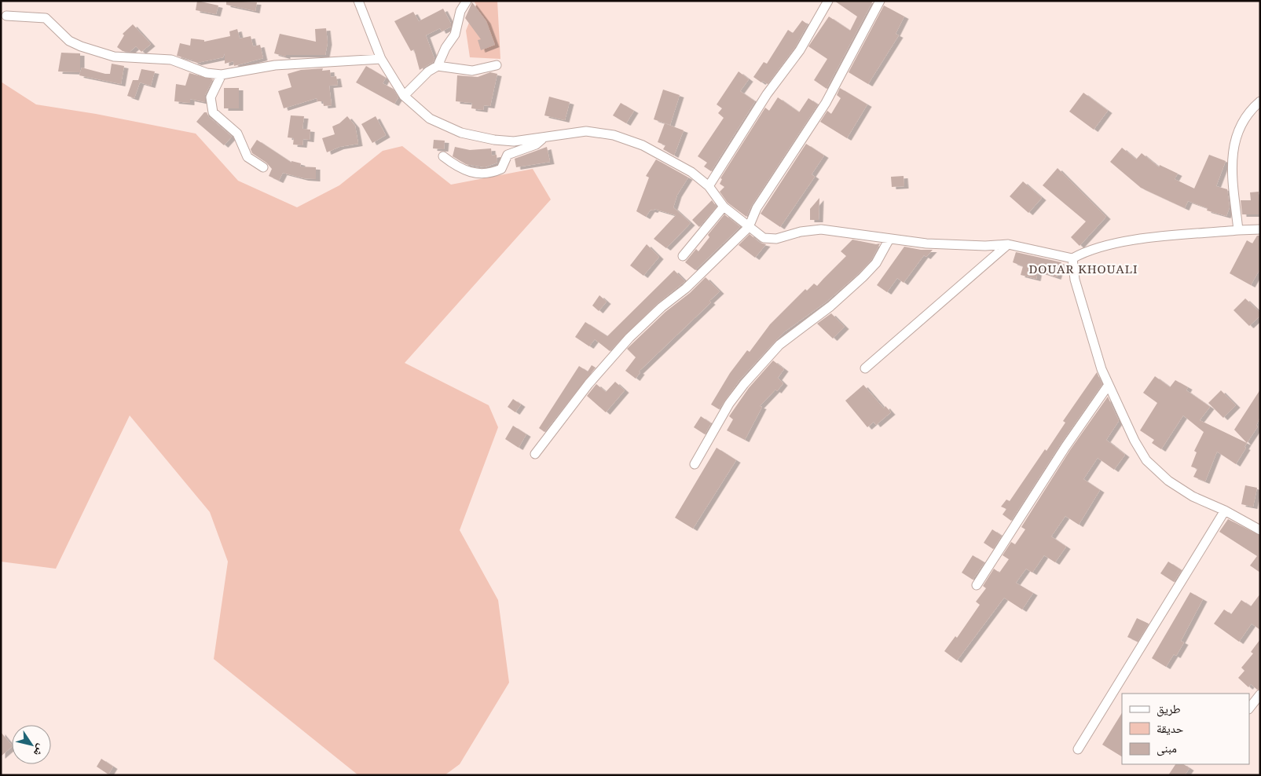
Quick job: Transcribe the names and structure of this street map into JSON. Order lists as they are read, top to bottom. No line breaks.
{"districts":["DOUAR KHOUALI"],"legend":["طريق","حديقة","مبنى"],"north":"bottom right"}
